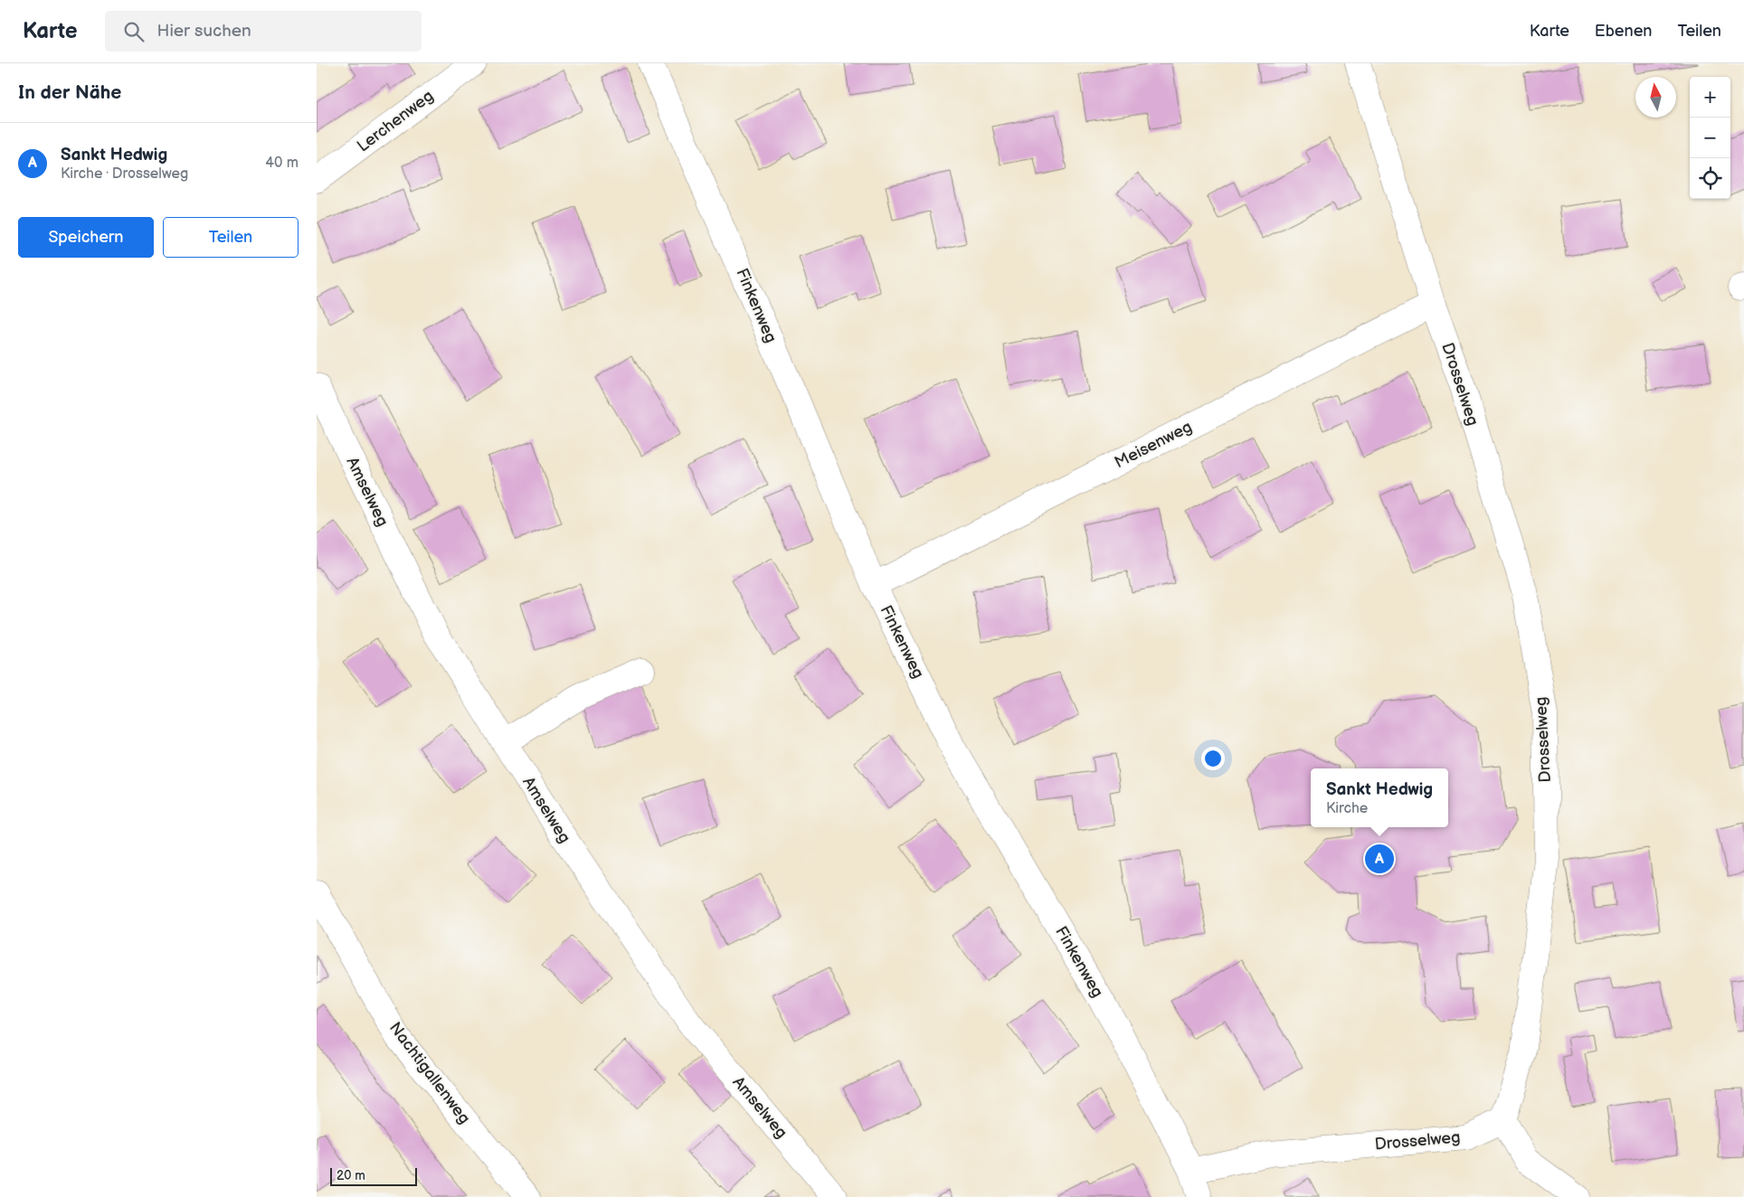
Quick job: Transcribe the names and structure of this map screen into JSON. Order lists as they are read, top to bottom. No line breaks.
{"streets":{"street":["Lerchenweg","Finkenweg","Drosselweg","Meisenweg","Amselweg","Nachtigallenweg"]},"crossings":[["Finkenweg","Drosselweg"],["Finkenweg","Meisenweg"],["Drosselweg","Meisenweg"]],"scale_bar":"20 m","north":"top","page":{"header":"Karte","search":"Hier suchen","nav":["Karte","Ebenen","Teilen"],"heading":"In der Nähe","map_buttons":["+","−"],"list":[{"mark":"A","name":"Sankt Hedwig","note":"Kirche · Drosselweg","value":"40 m"}],"buttons":["Speichern","Teilen"],"popup":["Sankt Hedwig","Kirche"],"pins":"A","scale":"20 m"}}
